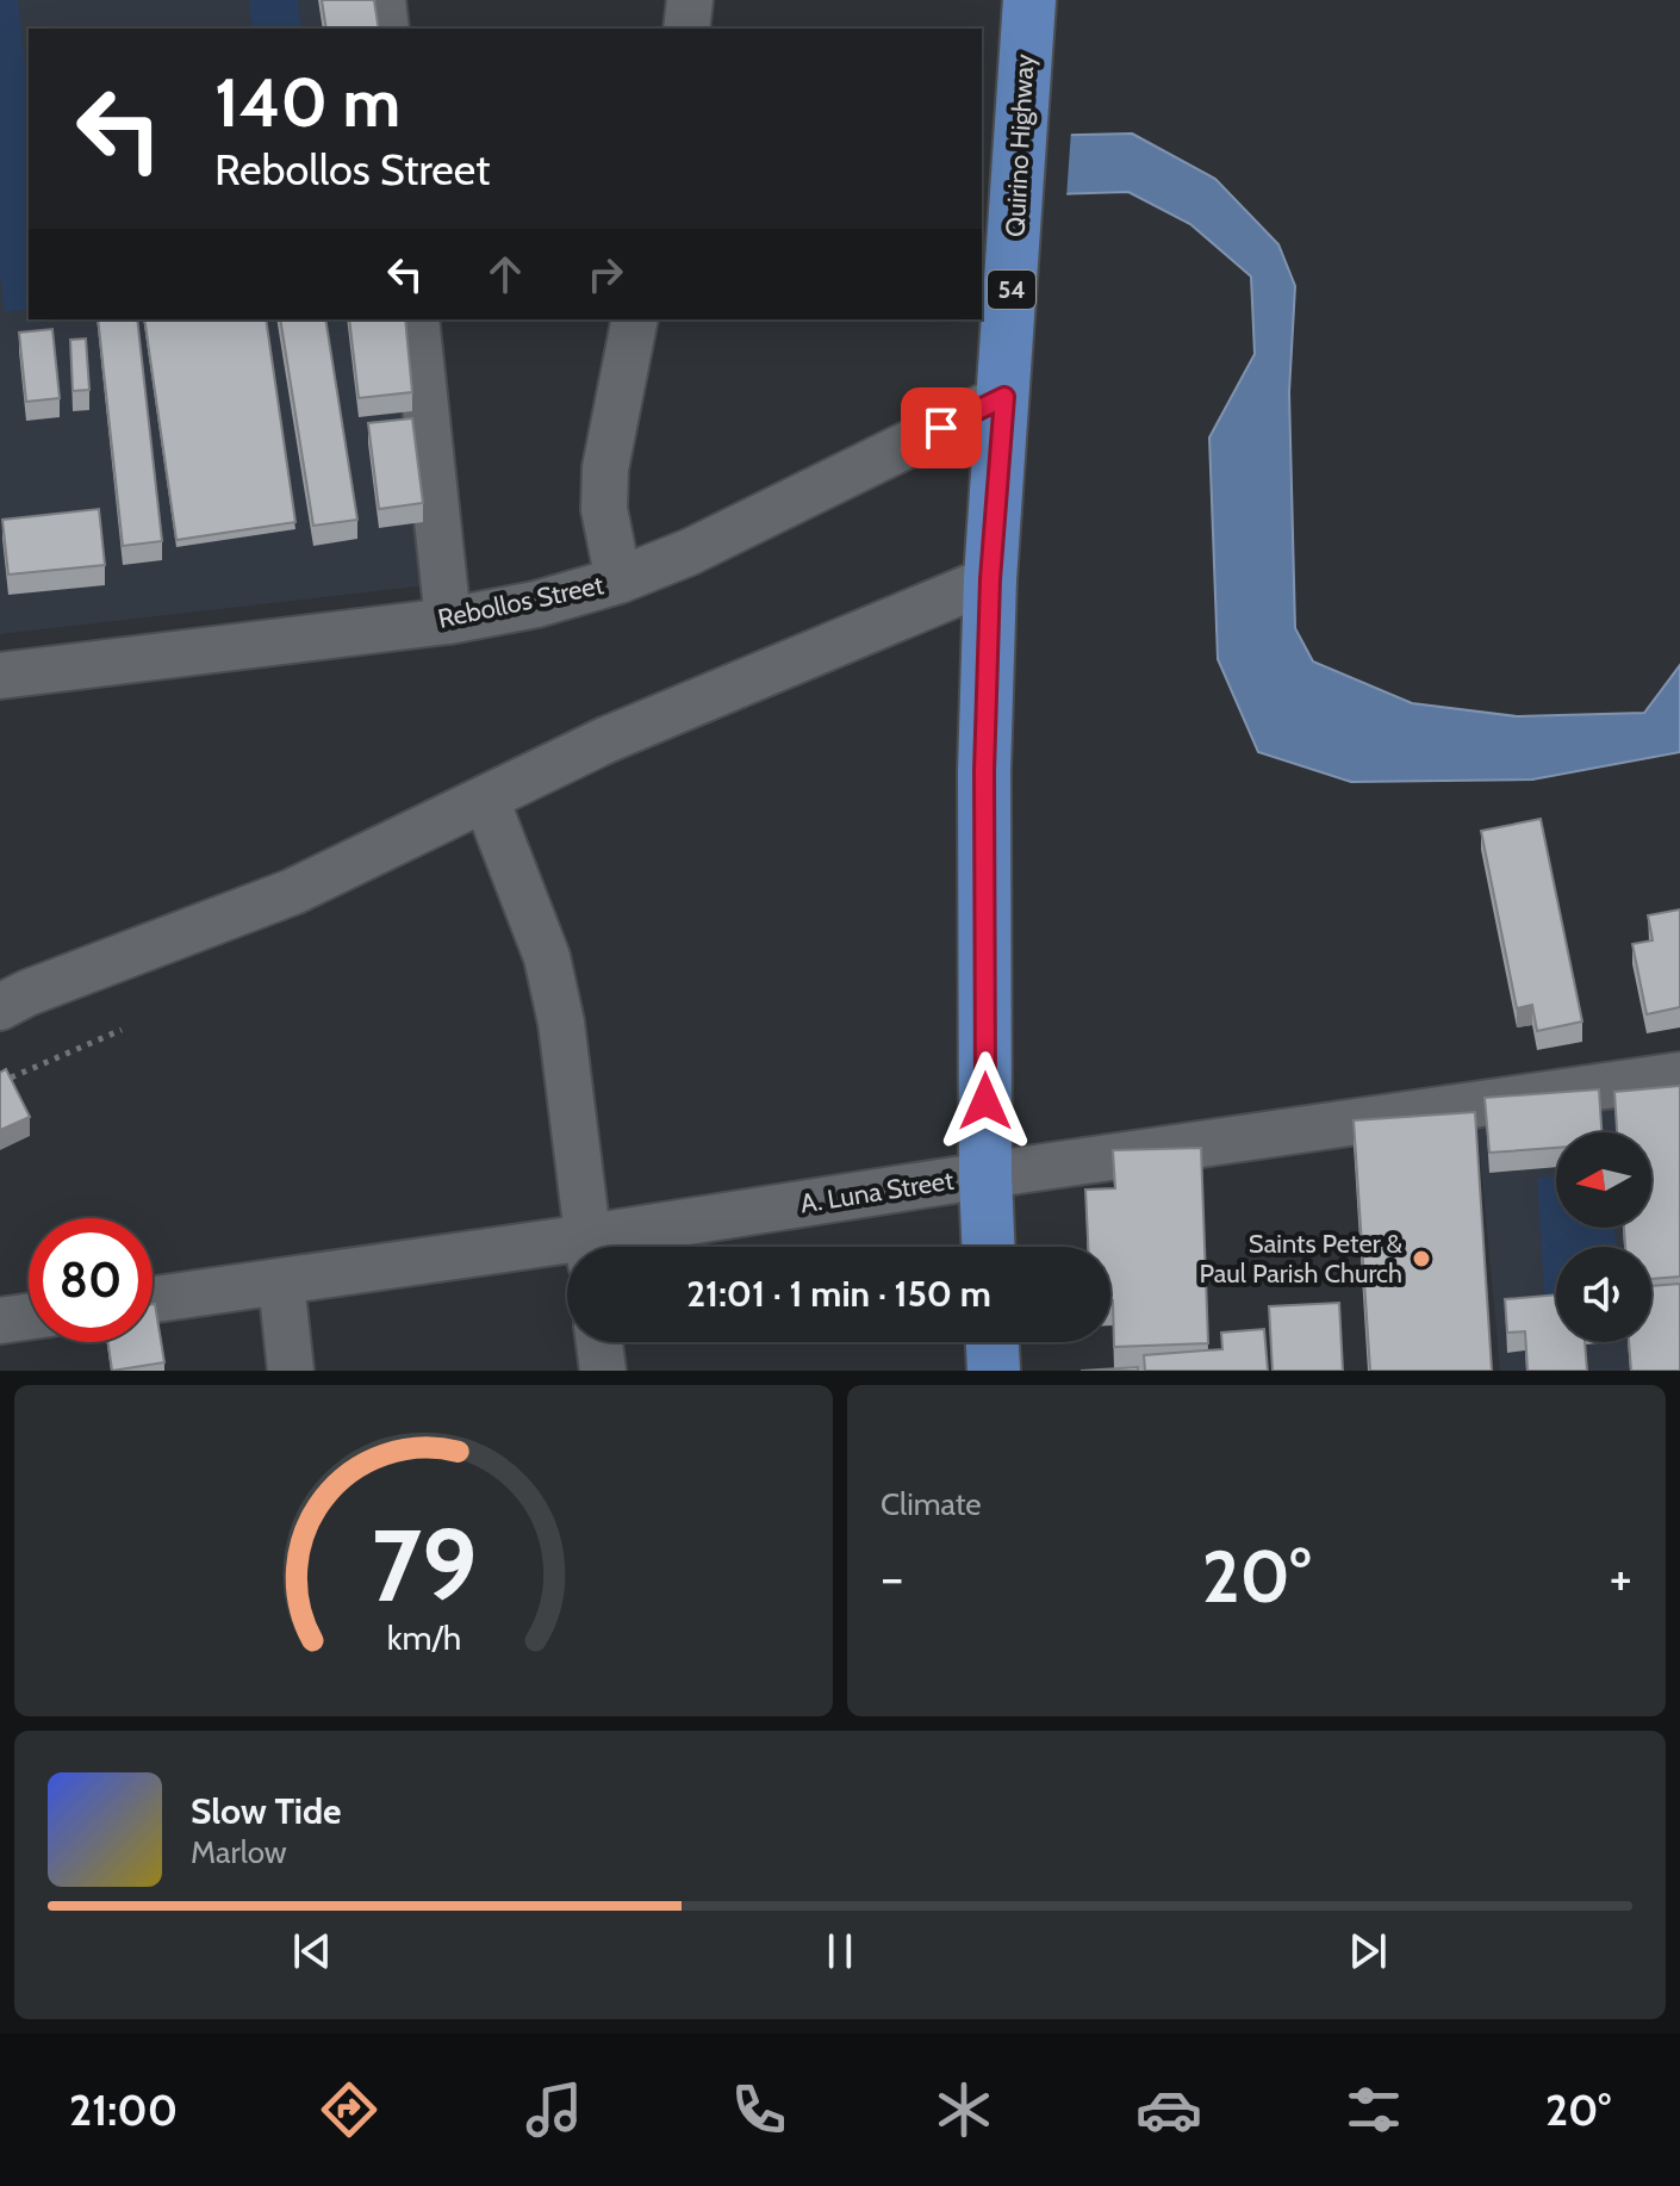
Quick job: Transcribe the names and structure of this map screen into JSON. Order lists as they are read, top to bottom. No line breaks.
{"streets":{"highway":["Quirino Highway","54"],"street":["Rebollos Street","A. Luna Street"]},"crossings":[["Quirino Highway","Rebollos Street"],["Quirino Highway","A. Luna Street"]],"places":["Saints Peter & Paul Parish Church"],"north":"left","page":{"turn":["140 m","Rebollos Street"],"limit":"80","trip":"21:01 · 1 min · 150 m","tile":"Climate","heat":["−","20°","+"],"song":["Slow Tide","Marlow"],"tabs":["21:00","20°"],"gauge":["79","km/h"]}}
